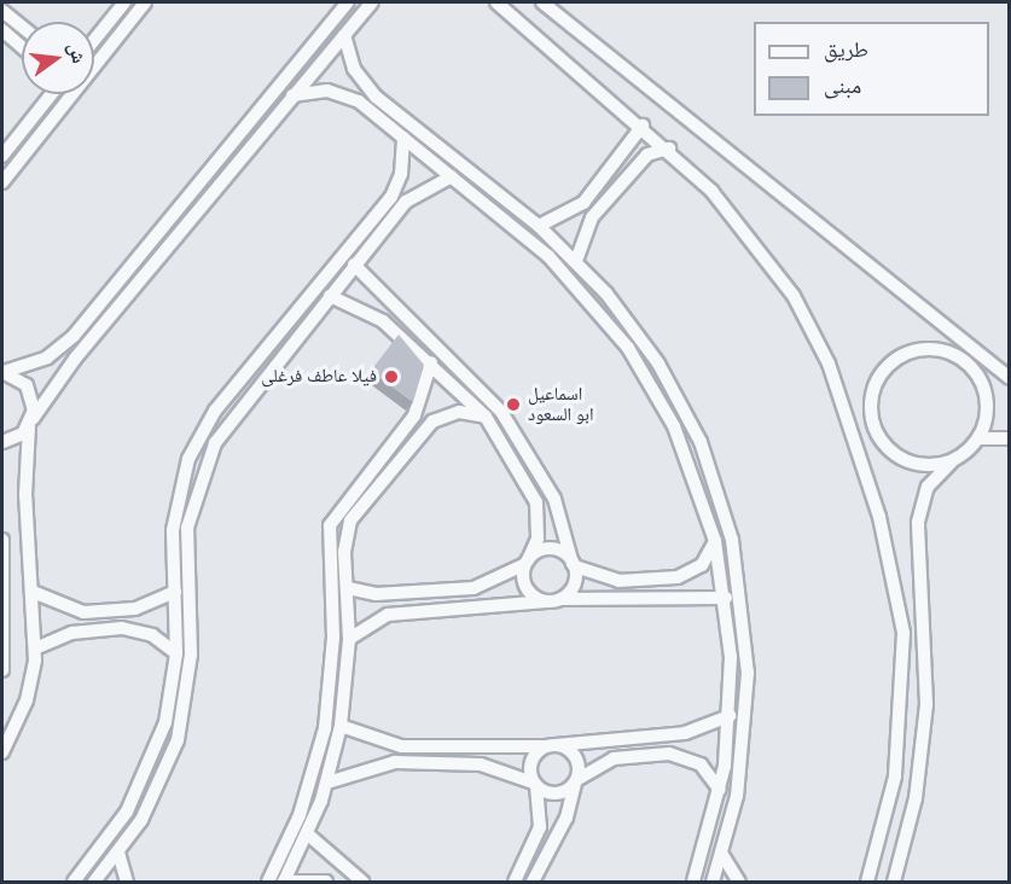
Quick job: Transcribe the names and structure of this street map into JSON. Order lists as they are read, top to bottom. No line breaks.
{"places":["فيلا عاطف فرغلى","اسماعيل ابو السعود"],"legend":["طريق","مبنى"],"north":"right"}
